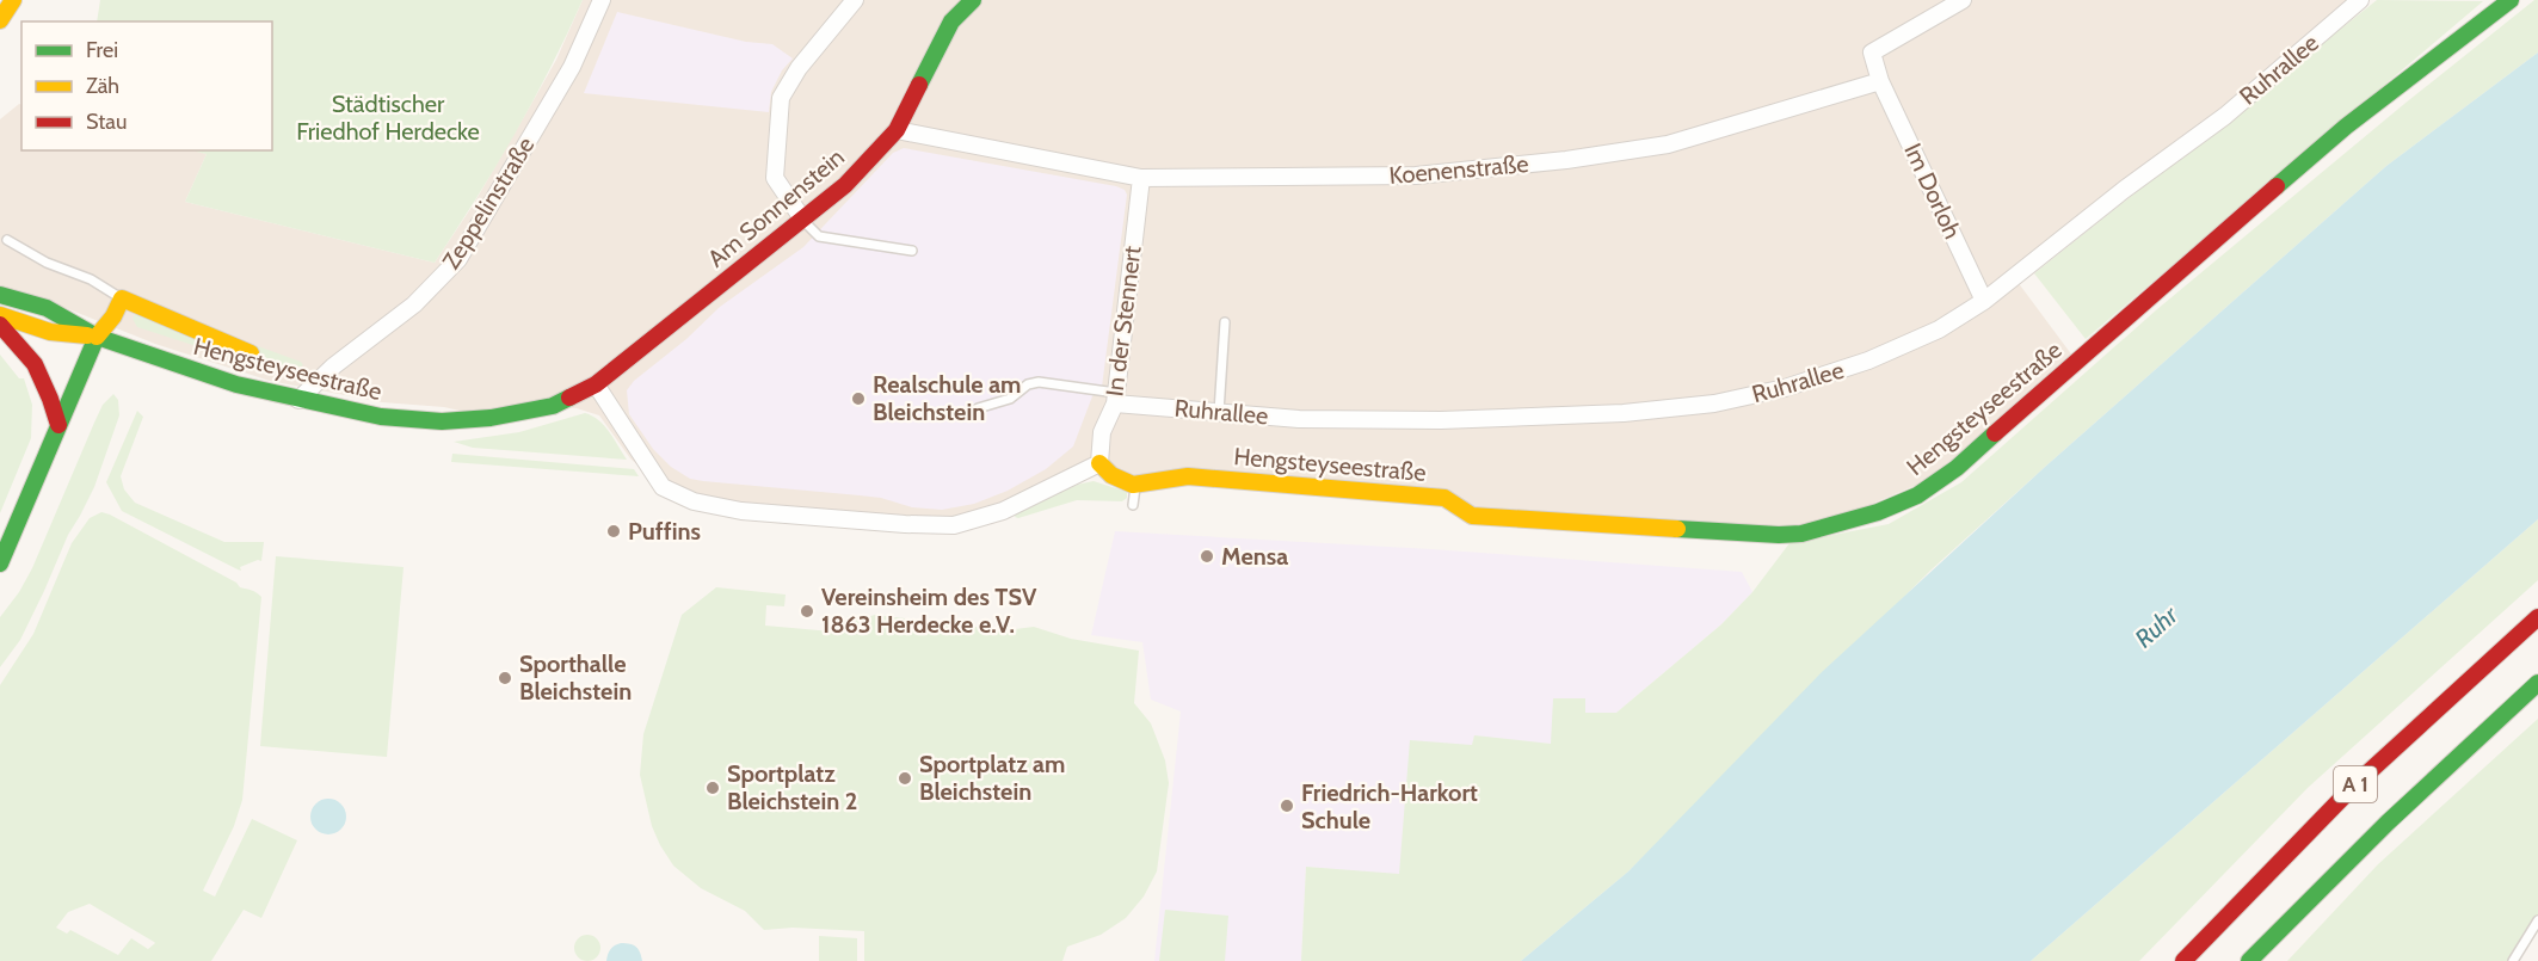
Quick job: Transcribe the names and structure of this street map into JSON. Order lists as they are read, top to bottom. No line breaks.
{"streets":{"main road":["Am Sonnenstein","Hengsteyseestraße","A 1"],"street":["Ruhrallee","Koenenstraße","Im Dorloh","Zeppelinstraße","In der Stennert"]},"crossings":[["Ruhrallee","Im Dorloh"],["Ruhrallee","In der Stennert"],["Koenenstraße","Im Dorloh"],["Koenenstraße","Am Sonnenstein"],["Koenenstraße","In der Stennert"],["Zeppelinstraße","Hengsteyseestraße"],["Am Sonnenstein","Hengsteyseestraße"]],"water":["Ruhr"],"parks":["Städtischer Friedhof Herdecke"],"places":["Realschule am Bleichstein","Puffins","Mensa","Vereinsheim des TSV 1863 Herdecke e.V.","Sporthalle Bleichstein","Sportplatz am Bleichstein","Sportplatz Bleichstein 2","Friedrich-Harkort Schule"],"legend":["Frei","Zäh","Stau"]}
